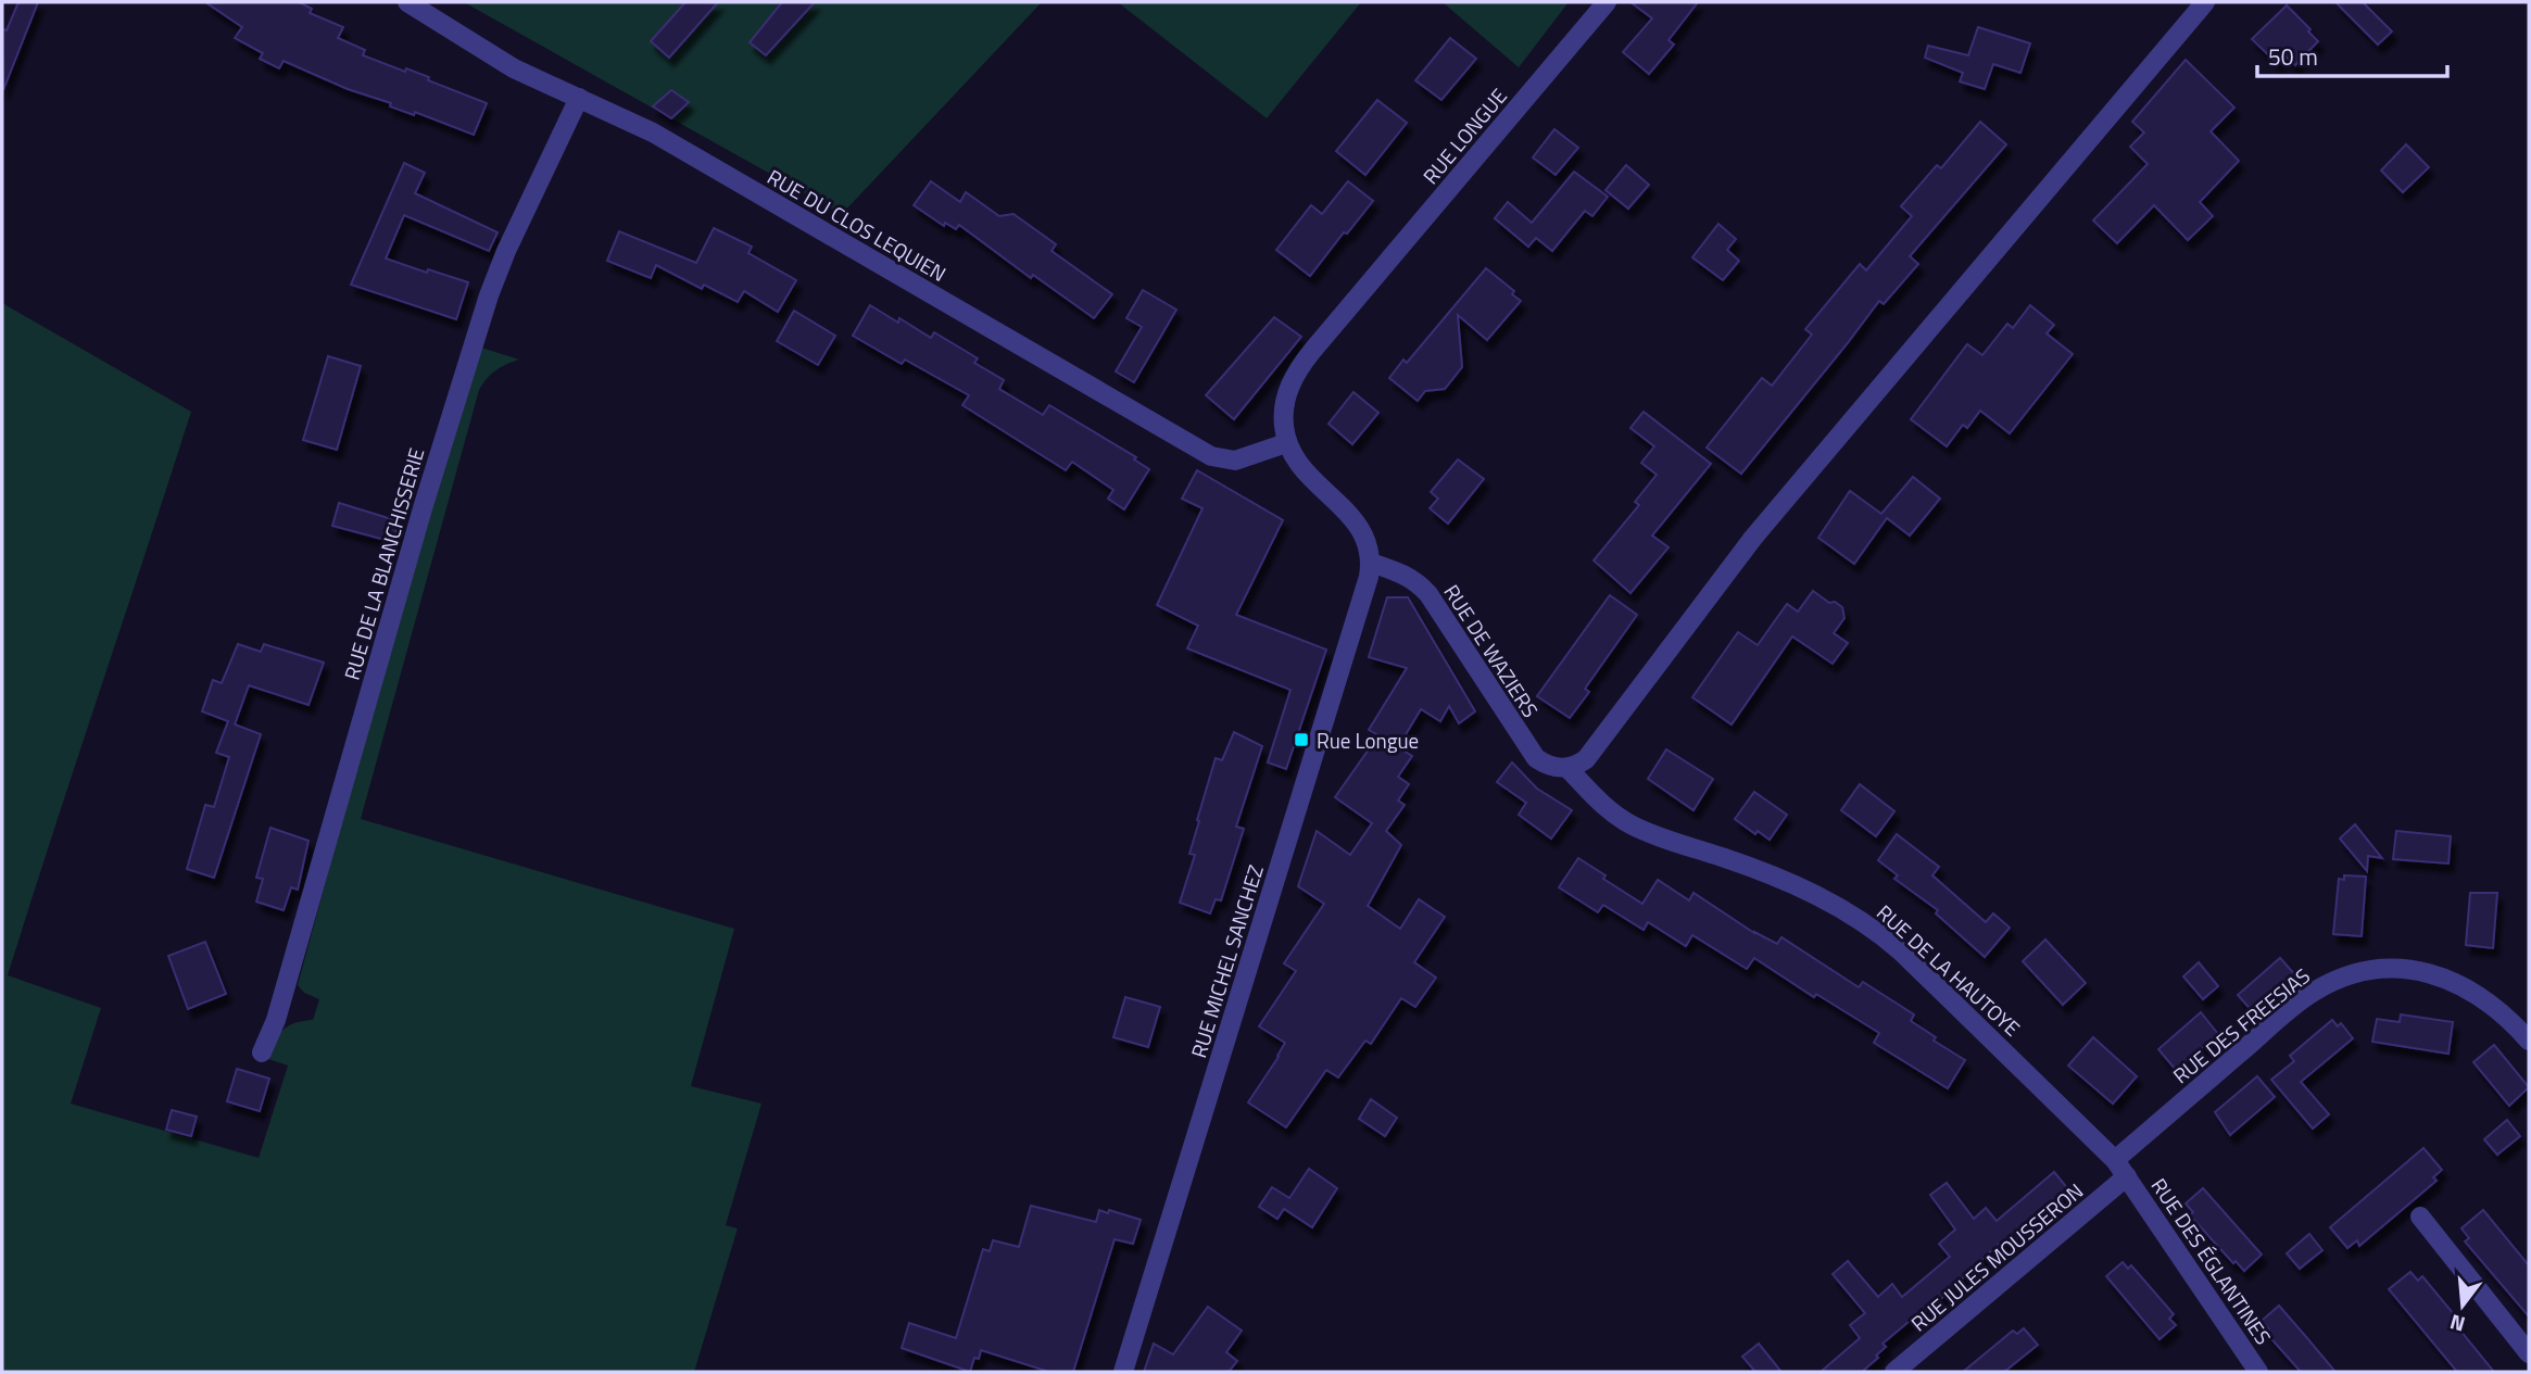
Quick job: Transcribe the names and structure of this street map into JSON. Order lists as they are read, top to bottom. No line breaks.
{"streets":{"street":["RUE LONGUE","RUE DU CLOS LEQUIEN","RUE DE LA BLANCHISSERIE","RUE DE WAZIERS","RUE MICHEL SANCHEZ","RUE DE LA HAUTOYE","RUE DES FREESIAS","RUE JULES MOUSSERON","RUE DES ÉGLANTINES"]},"crossings":[["RUE LONGUE","RUE DU CLOS LEQUIEN"],["RUE DU CLOS LEQUIEN","RUE DE LA BLANCHISSERIE"],["RUE DE WAZIERS","RUE MICHEL SANCHEZ"],["RUE DE WAZIERS","RUE DE LA HAUTOYE"],["RUE DE LA HAUTOYE","RUE DES FREESIAS"],["RUE DE LA HAUTOYE","RUE JULES MOUSSERON"],["RUE DE LA HAUTOYE","RUE DES ÉGLANTINES"],["RUE JULES MOUSSERON","RUE DES ÉGLANTINES"]],"places":{"transit":["Rue Longue"]},"scale_bar":"50 m","north":"bottom"}
